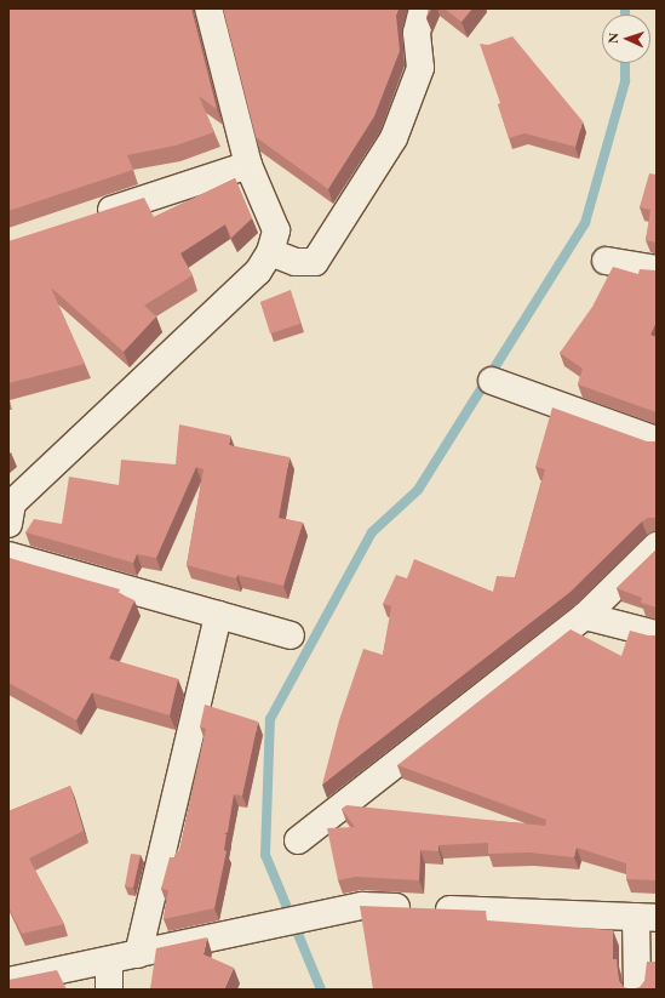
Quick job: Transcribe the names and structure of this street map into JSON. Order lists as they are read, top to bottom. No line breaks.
{"north":"left"}
